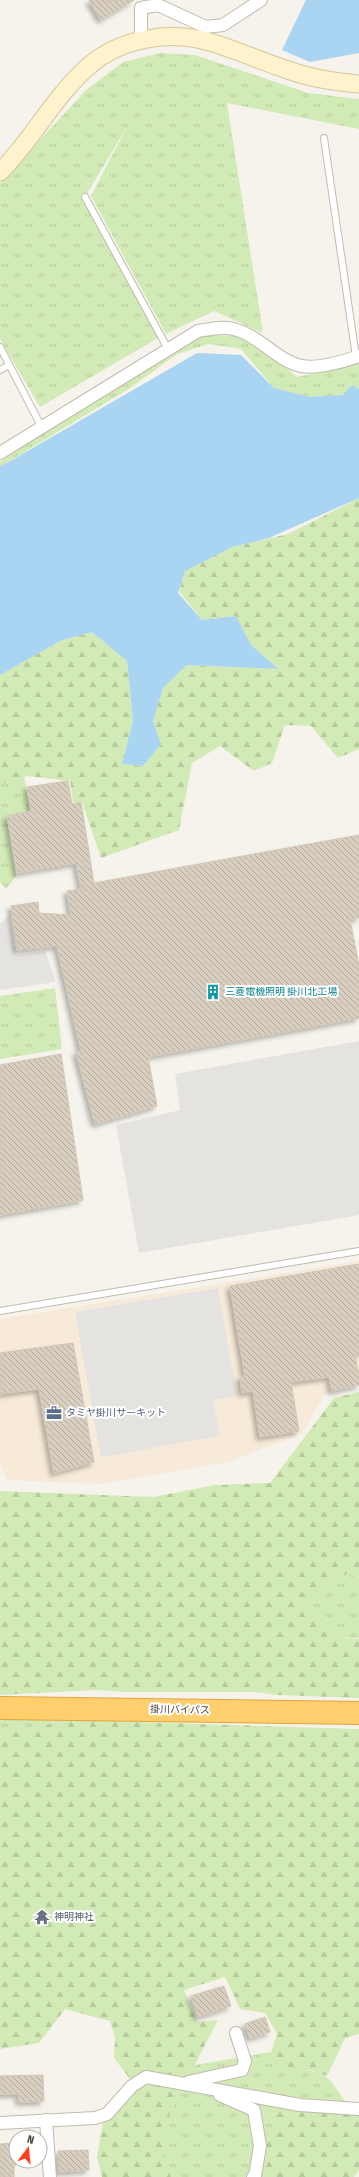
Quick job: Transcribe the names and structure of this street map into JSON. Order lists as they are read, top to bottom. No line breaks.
{"streets":{"highway":["掛川バイパス"]},"places":{"building":["三菱電機照明 掛川北工場"],"office":["タミヤ掛川サーキット"],"temple":["神明神社"]},"north":"top"}
